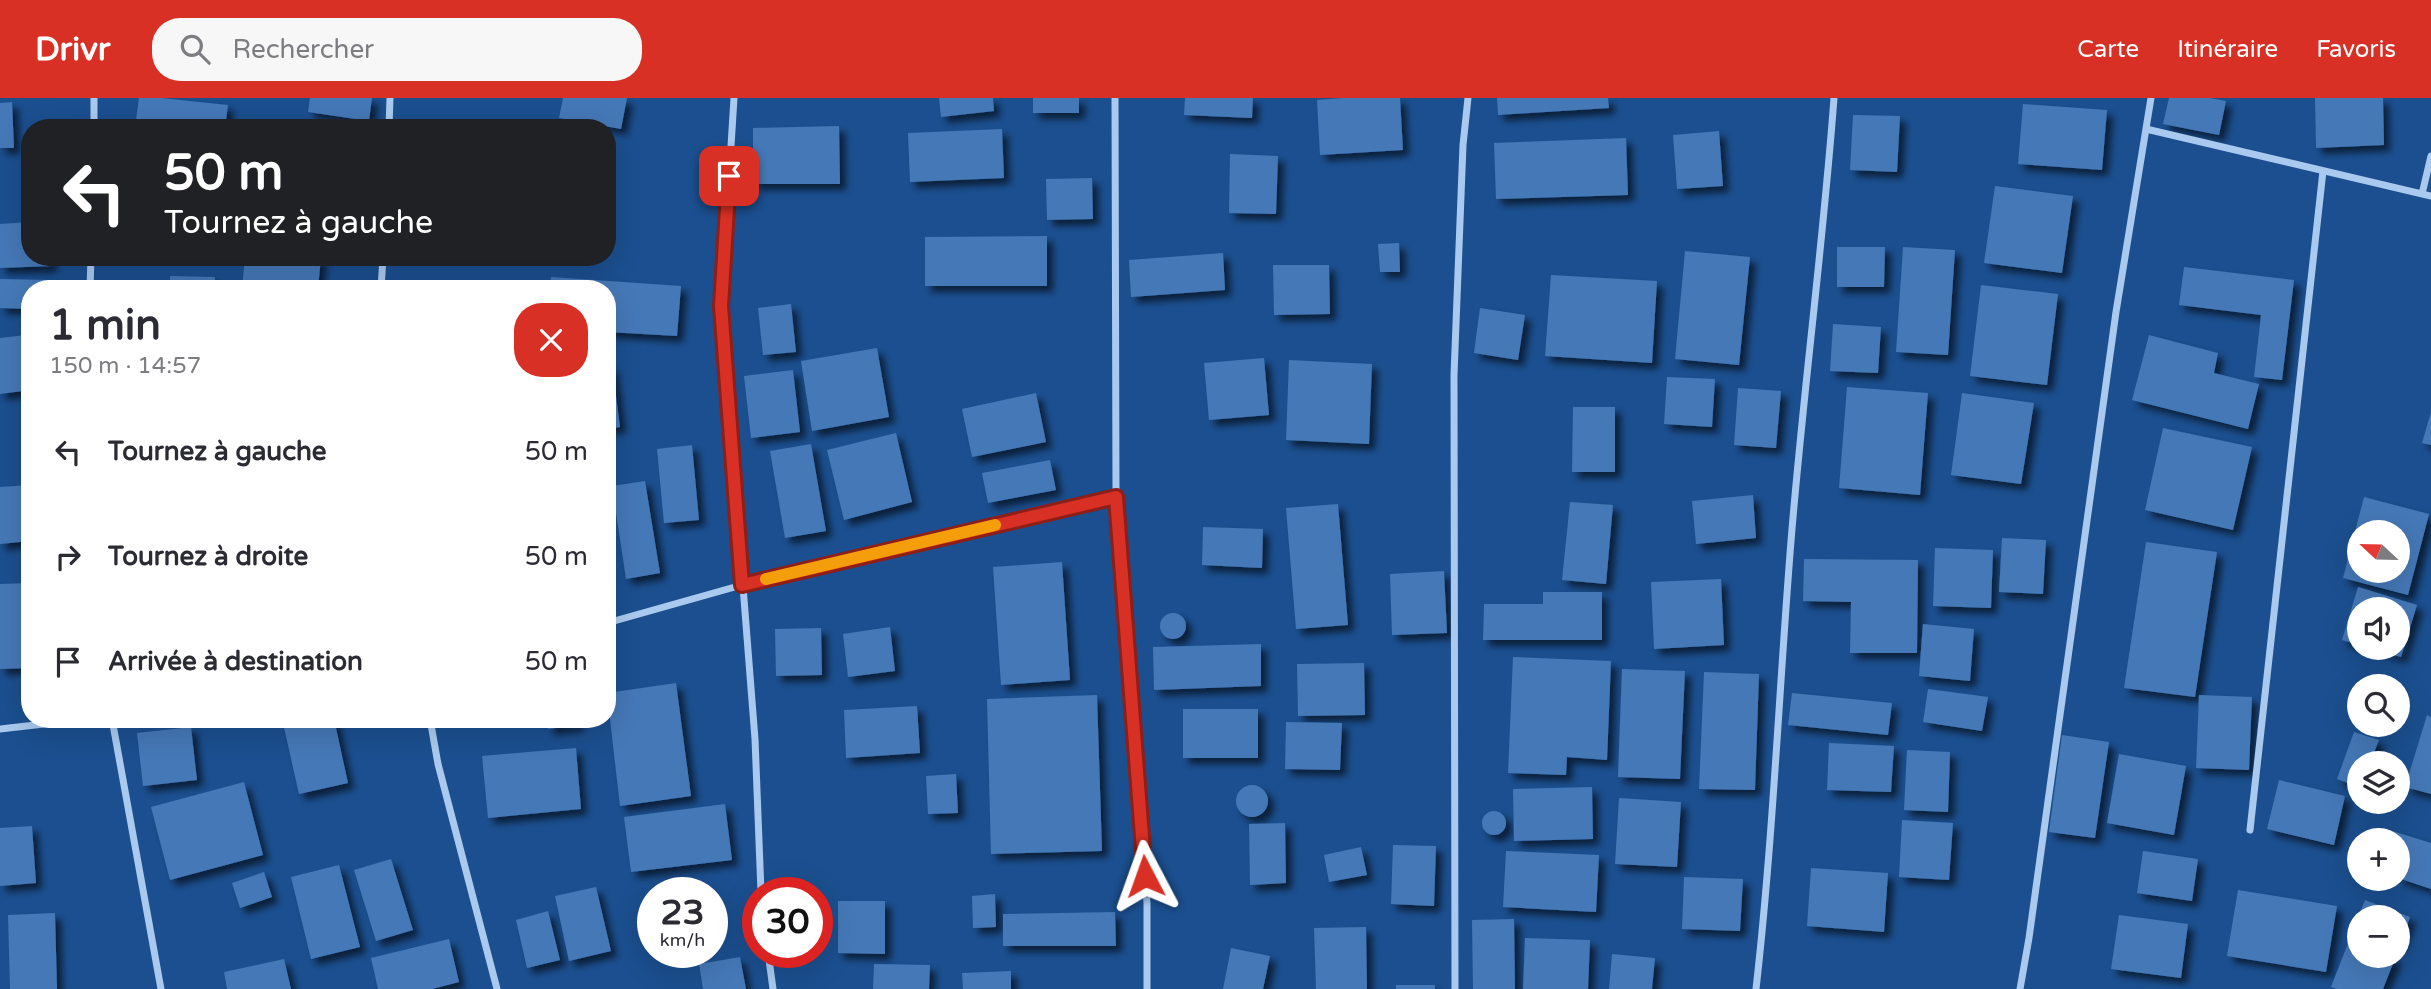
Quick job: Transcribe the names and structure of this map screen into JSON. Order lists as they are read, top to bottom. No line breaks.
{"north":"left","page":{"header":"Drivr","search":"Rechercher","nav":["Carte","Itinéraire","Favoris"],"turn":["50 m","Tournez à gauche"],"heading":["1 min","150 m · 14:57"],"list":[{"name":"Tournez à gauche","value":"50 m"},{"name":"Tournez à droite","value":"50 m"},{"name":"Arrivée à destination","value":"50 m"}],"map_buttons":["+","−"],"speed":"23 km/h","limit":"30"}}
